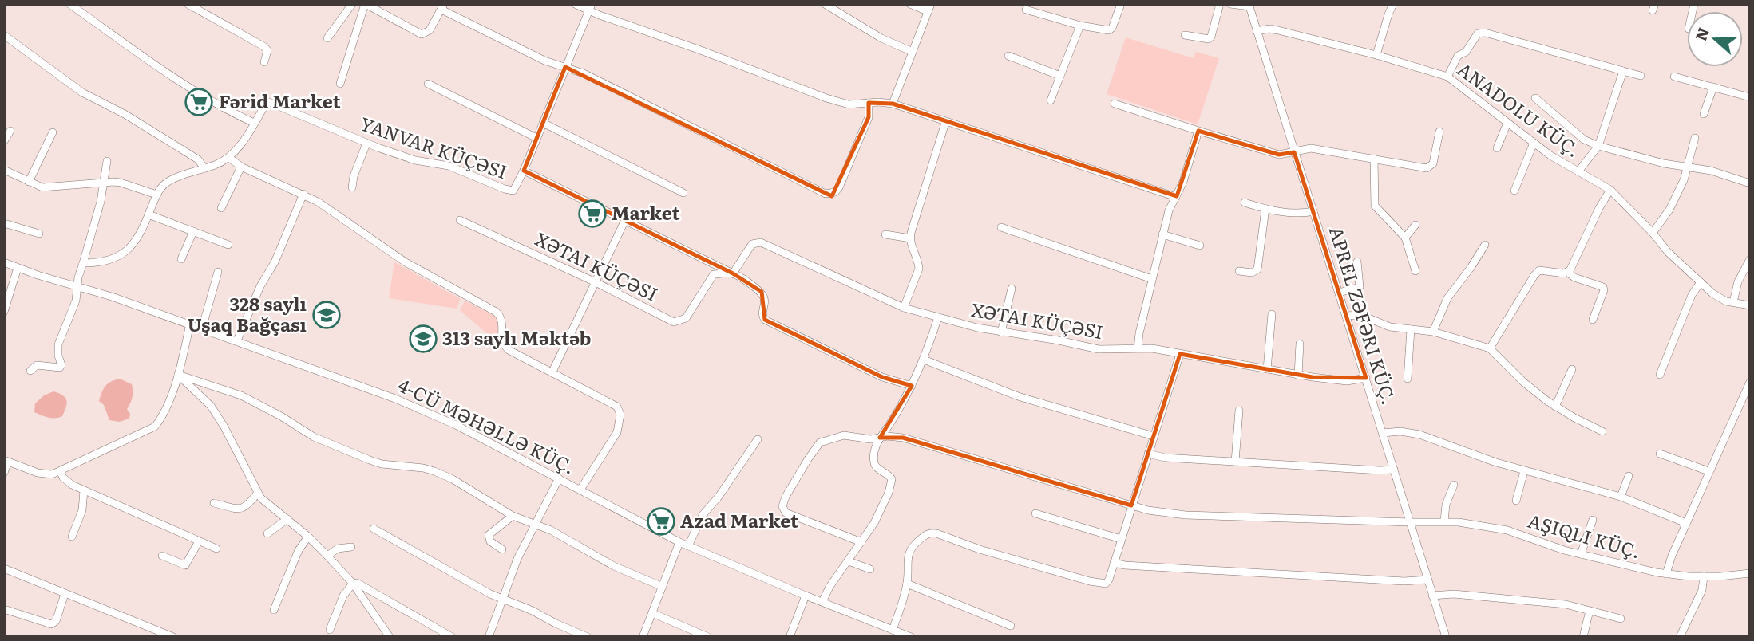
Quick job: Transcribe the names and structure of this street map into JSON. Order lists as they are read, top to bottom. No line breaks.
{"streets":{"street":["ANADOLU KÜÇ.","YANVAR KÜÇƏSI","XƏTAI KÜÇƏSI","APREL ZƏFƏRI KÜÇ.","4-CÜ MƏHƏLLƏ KÜÇ."]},"crossings":[["ANADOLU KÜÇ.","APREL ZƏFƏRI KÜÇ."],["XƏTAI KÜÇƏSI","APREL ZƏFƏRI KÜÇ."]],"places":{"supermarket":["Fərid Market","Market","Azad Market"],"school or university":["328 saylı Uşaq Bağçası","313 saylı Məktəb"]},"north":"left"}
